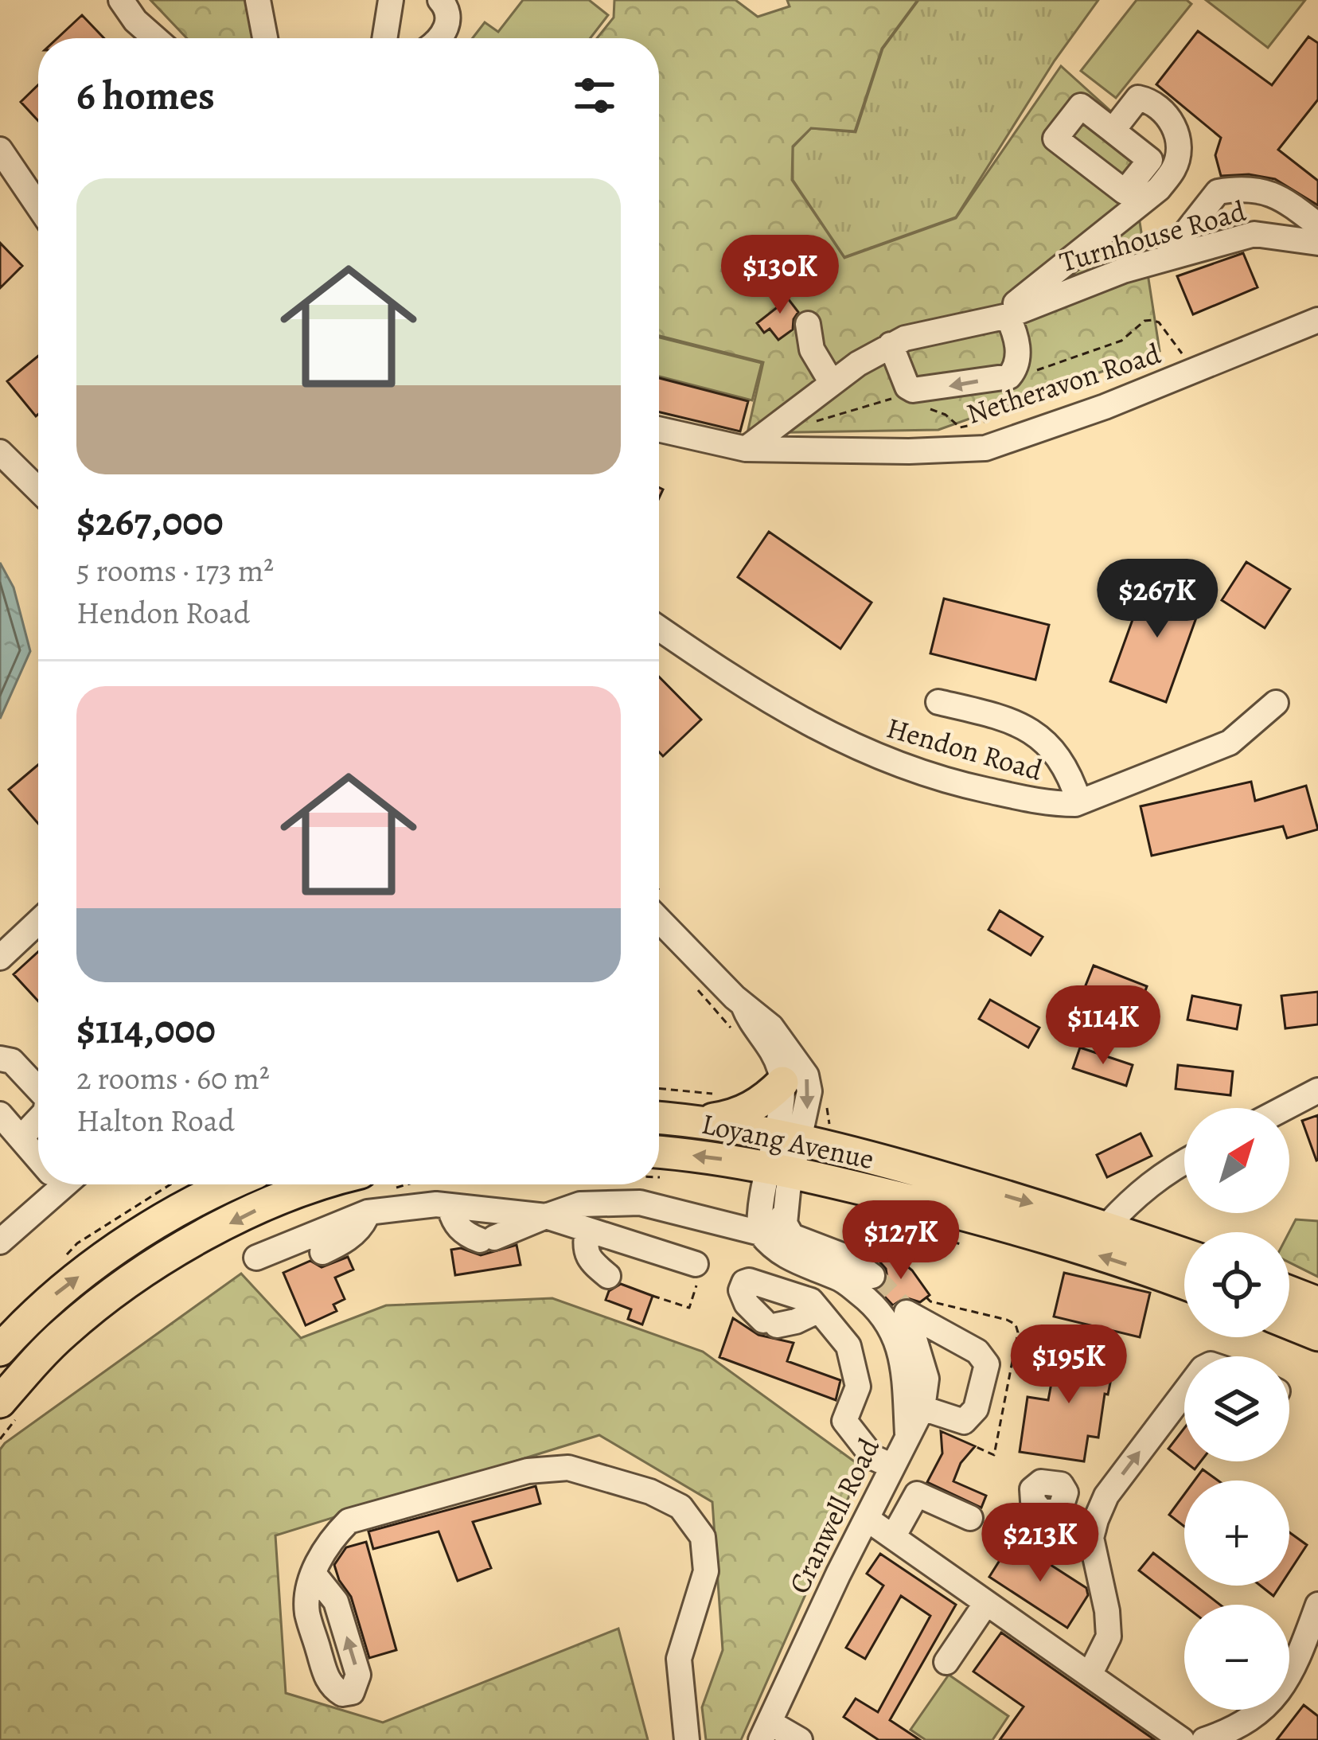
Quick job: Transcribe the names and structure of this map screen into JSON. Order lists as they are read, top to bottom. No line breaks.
{"streets":{"main road":["Loyang Avenue"],"street":["Turnhouse Road","Netheravon Road","Hendon Road","Cranwell Road"]},"crossings":[["Turnhouse Road","Netheravon Road"]],"north":"top right","page":{"heading":"6 homes","list":[{"name":"$267,000","note":"5 rooms · 173 m² · Hendon Road"},{"name":"$114,000","note":"2 rooms · 60 m² · Halton Road"}],"price":["$130K","$267K","$114K","$127K","$195K","$213K"],"map_buttons":["+","−"]}}
